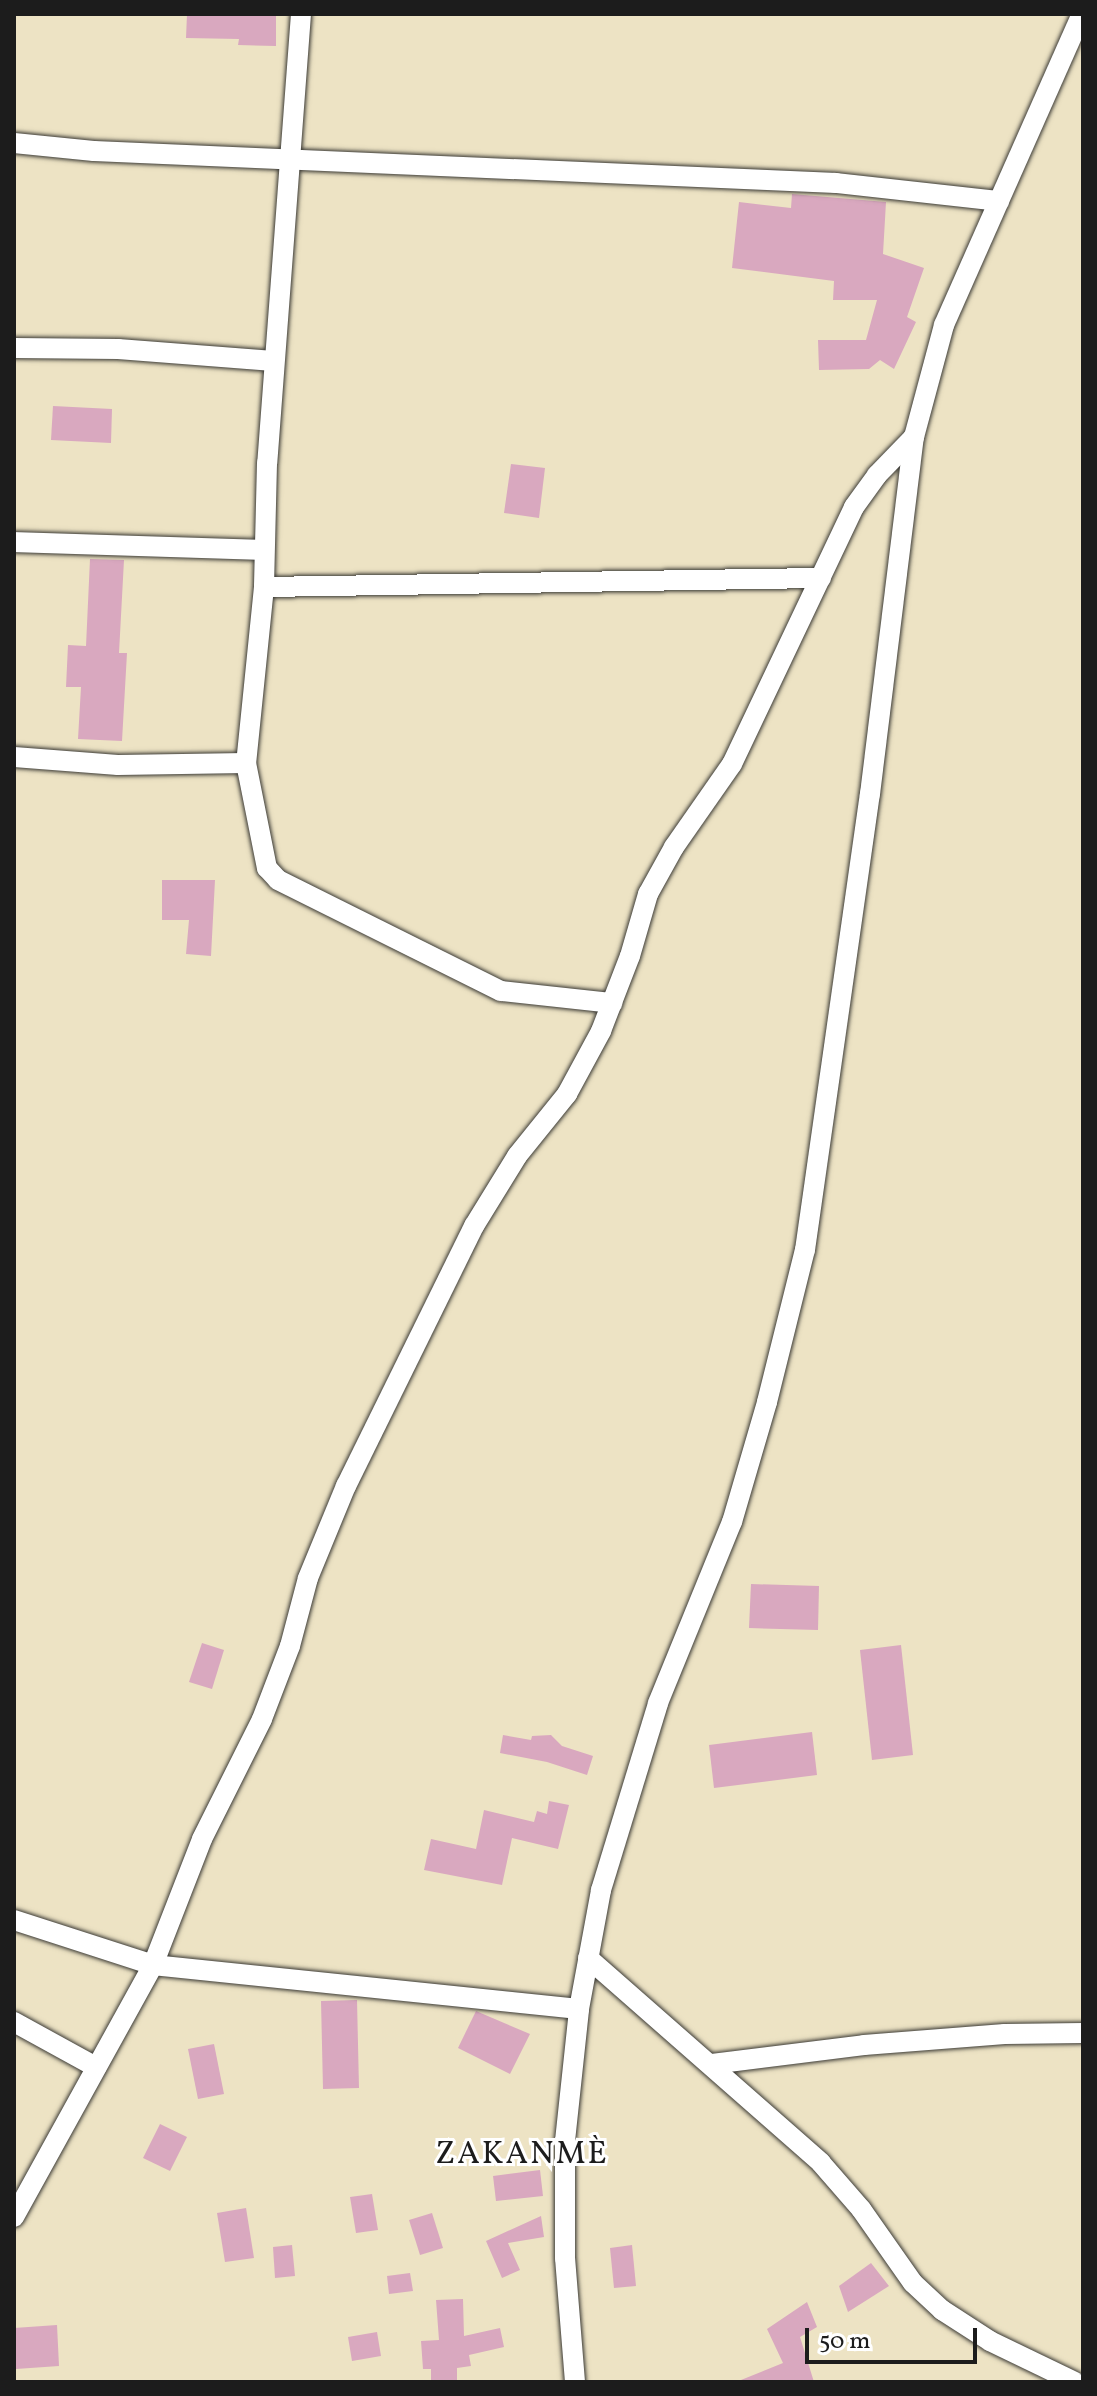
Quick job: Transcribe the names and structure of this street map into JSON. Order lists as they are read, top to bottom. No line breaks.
{"districts":["ZAKANMÈ"],"scale_bar":"50 m"}
